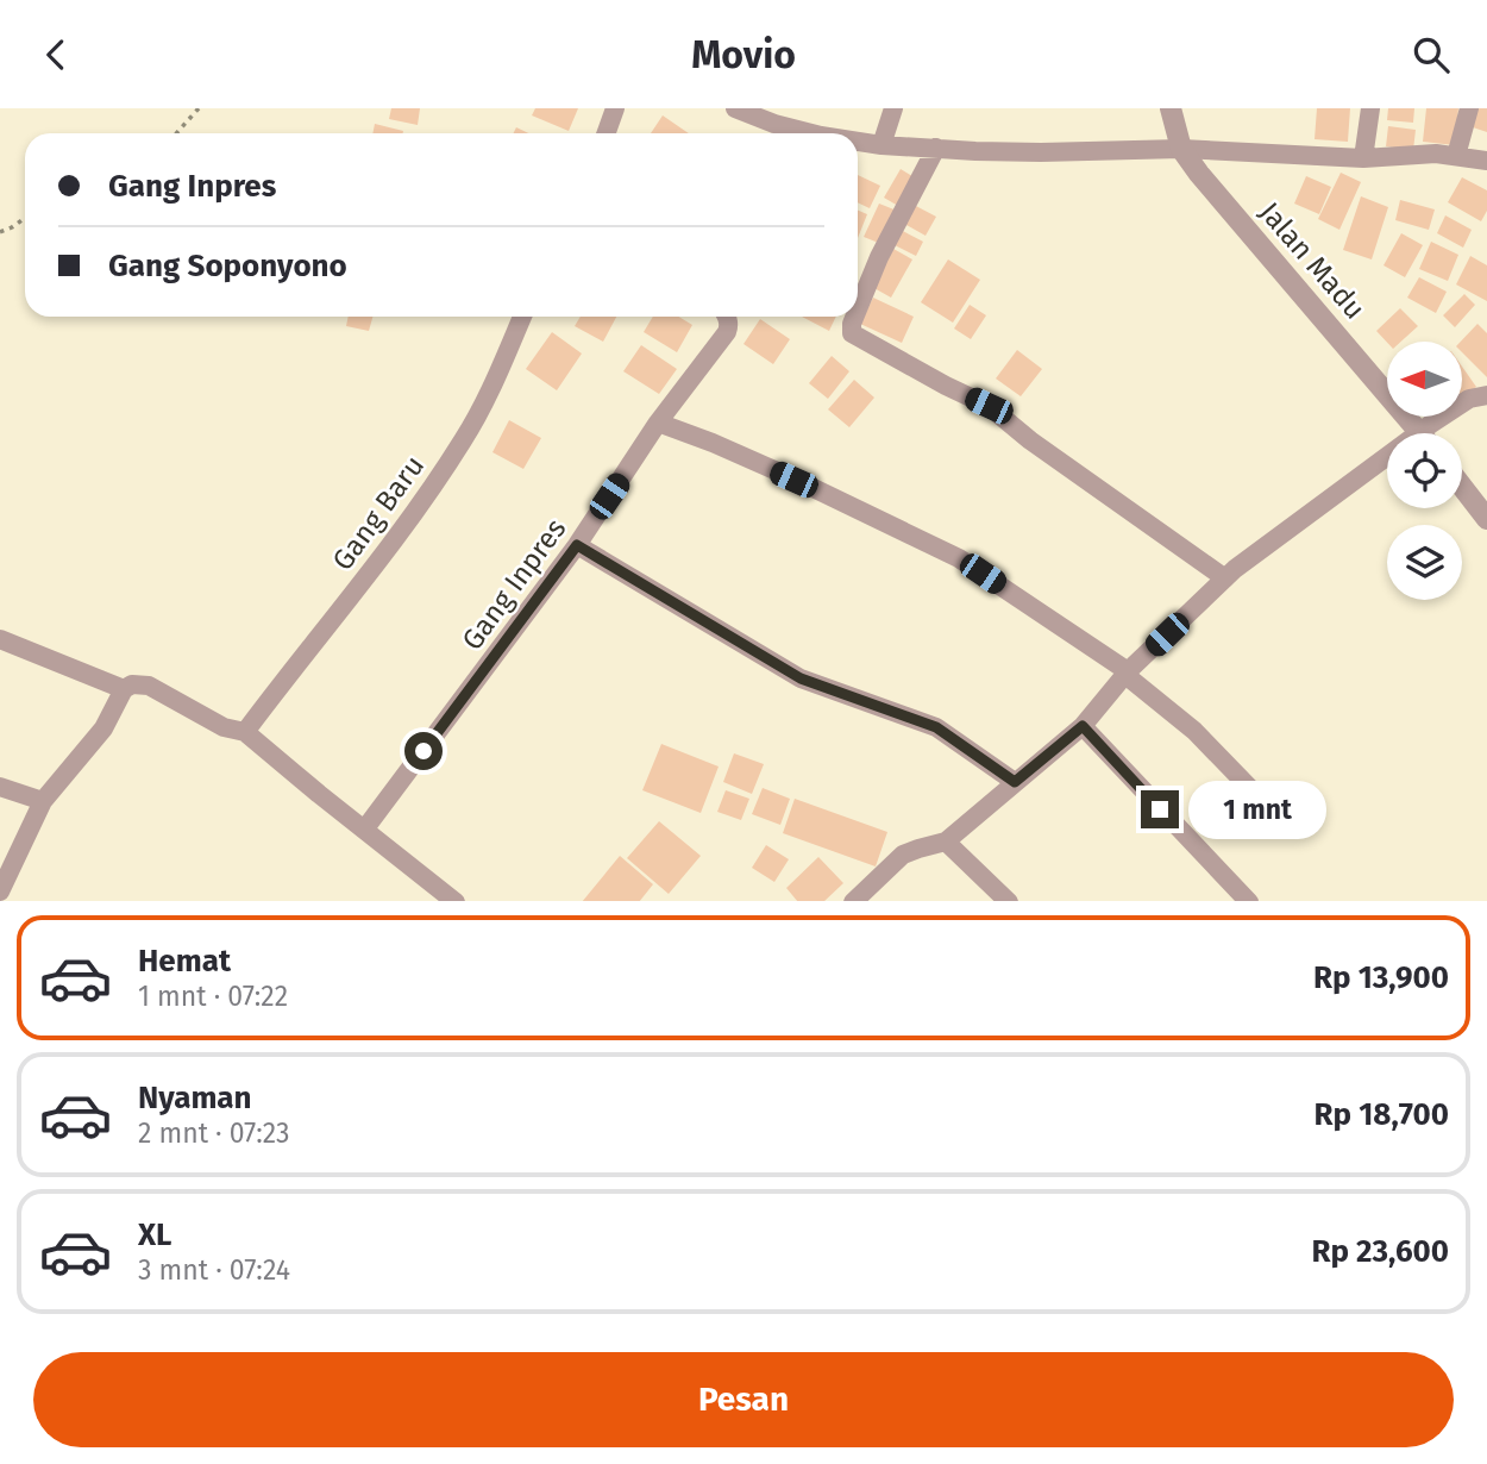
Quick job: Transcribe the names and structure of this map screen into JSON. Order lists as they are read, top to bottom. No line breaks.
{"streets":{"street":["Jalan Madu","Gang Baru","Gang Inpres"]},"north":"left","page":{"header":"Movio","banner":["Gang Inpres","Gang Soponyono"],"bubble":"1 mnt","list":[{"name":"Hemat","note":"1 mnt · 07:22","value":"Rp 13,900"},{"name":"Nyaman","note":"2 mnt · 07:23","value":"Rp 18,700"},{"name":"XL","note":"3 mnt · 07:24","value":"Rp 23,600"}],"buttons":"Pesan"}}
